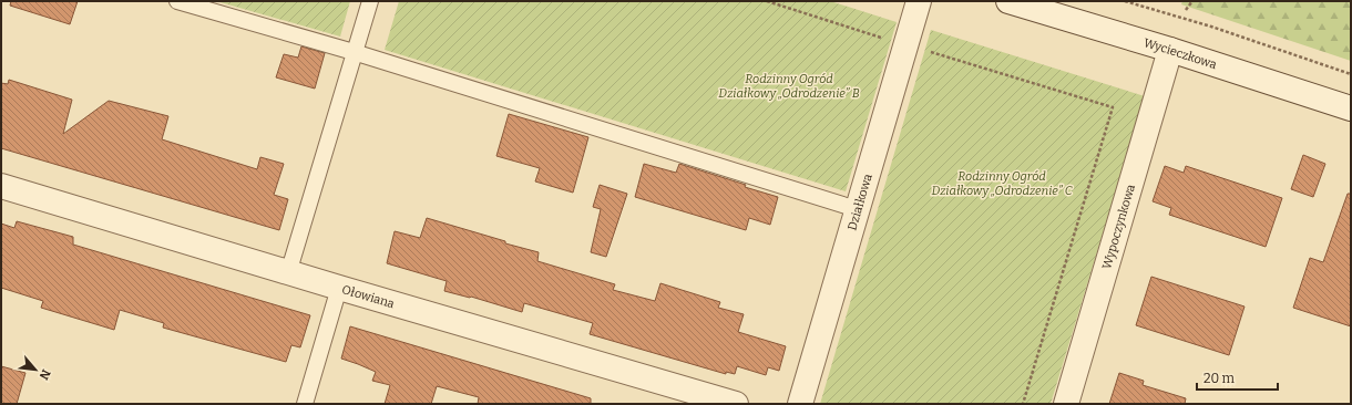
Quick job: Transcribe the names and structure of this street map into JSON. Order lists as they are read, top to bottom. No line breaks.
{"streets":{"street":["Wycieczkowa","Działkowa","Wypoczynkowa","Ołowiana"]},"crossings":[["Wycieczkowa","Wypoczynkowa"]],"parks":["Rodzinny Ogród Działkowy „Odrodzenie” B","Rodzinny Ogród Działkowy „Odrodzenie” C"],"scale_bar":"20 m","north":"bottom right"}
